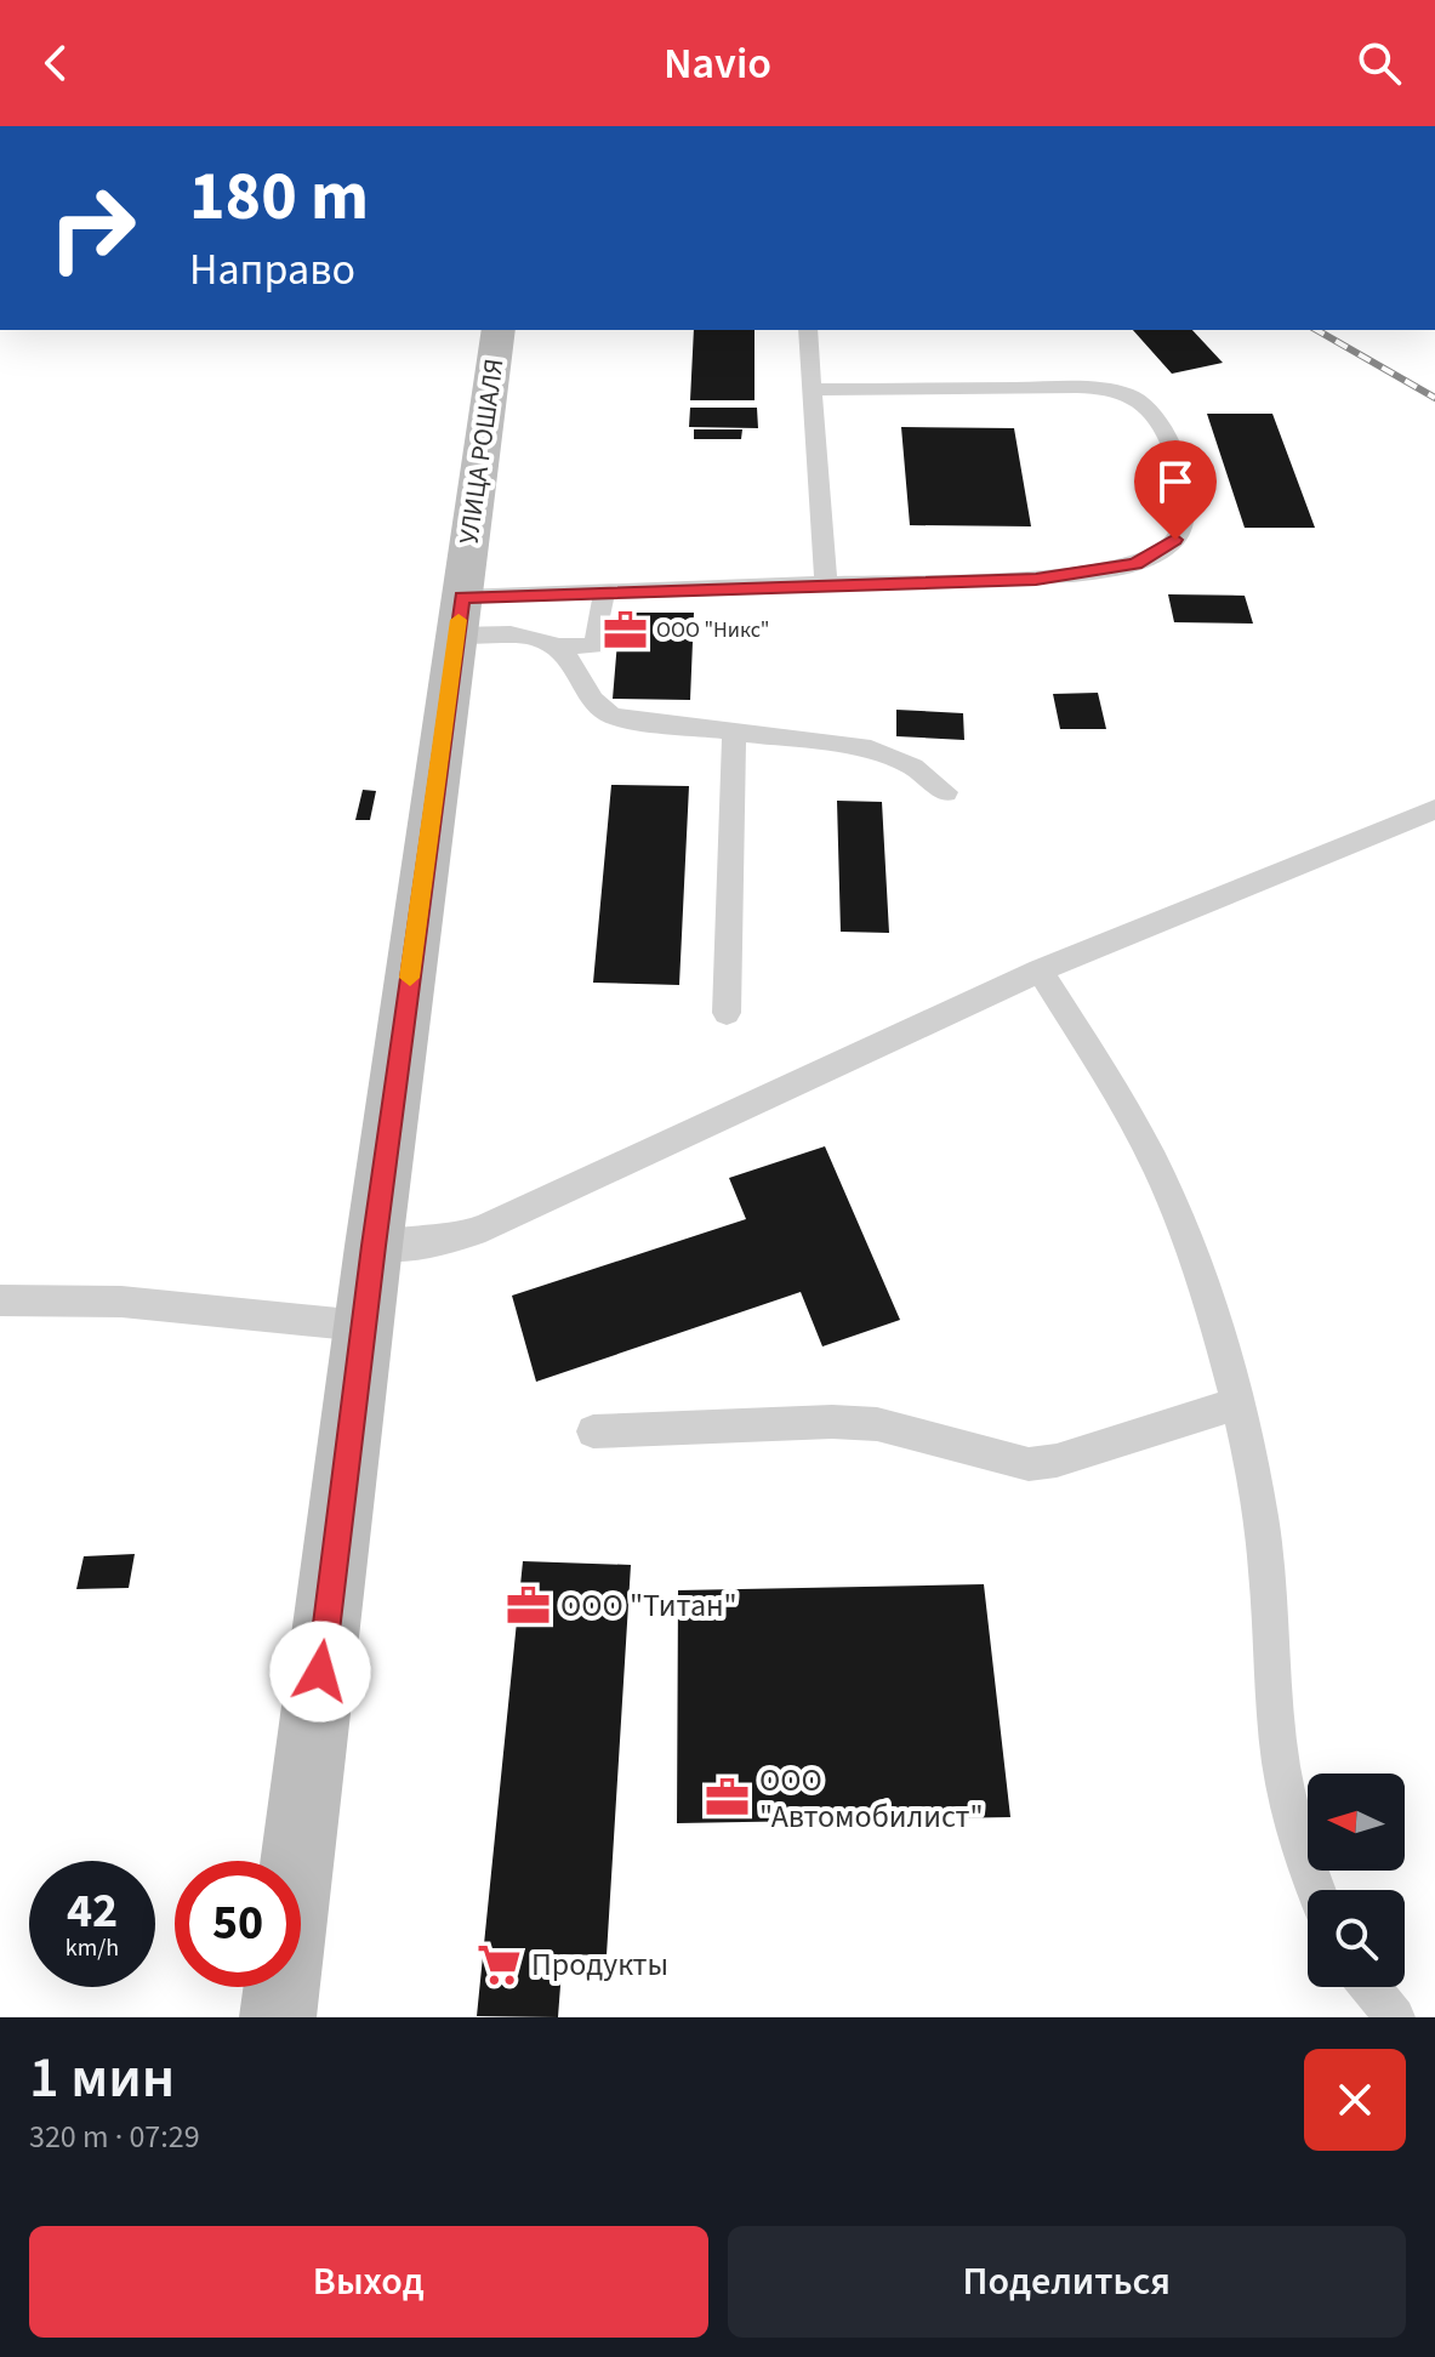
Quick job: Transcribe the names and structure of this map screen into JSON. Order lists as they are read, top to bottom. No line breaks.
{"streets":{"main road":["УЛИЦА РОШАЛЯ"]},"places":{"office":["ООО \"Никс\"","ООО \"Титан\"","ООО \"Автомобилист\""],"supermarket":["Продукты"]},"north":"left","page":{"header":"Navio","turn":["180 m","Направо"],"speed":"42 km/h","limit":"50","heading":["1 мин","320 m · 07:29"],"buttons":["Выход","Поделиться"]}}
